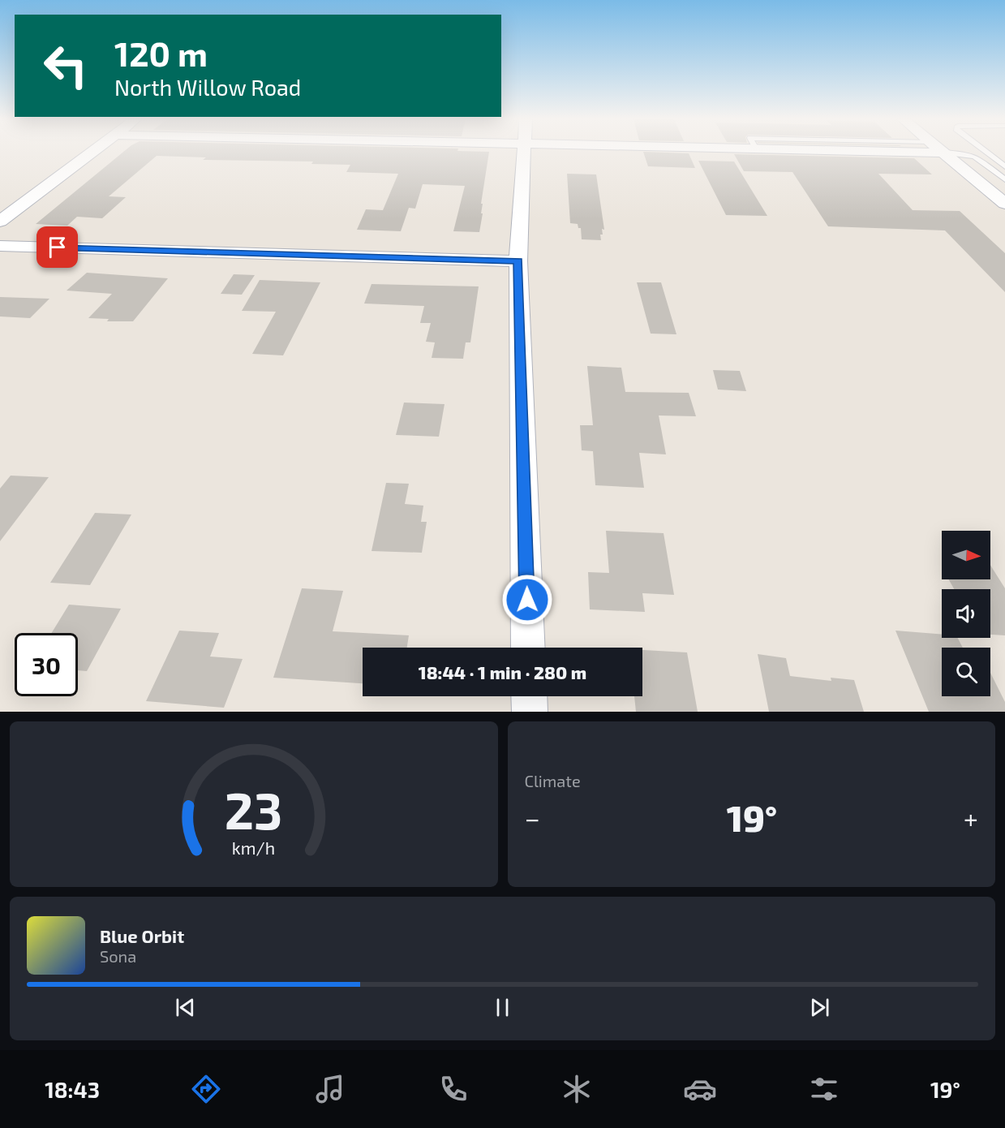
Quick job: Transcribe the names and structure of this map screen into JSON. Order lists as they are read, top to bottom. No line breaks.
{"north":"right","page":{"turn":["120 m","North Willow Road"],"limit":"30","trip":"18:44 · 1 min · 280 m","tile":"Climate","heat":["−","19°","+"],"song":["Blue Orbit","Sona"],"tabs":["18:43","19°"],"gauge":["23","km/h"]}}
